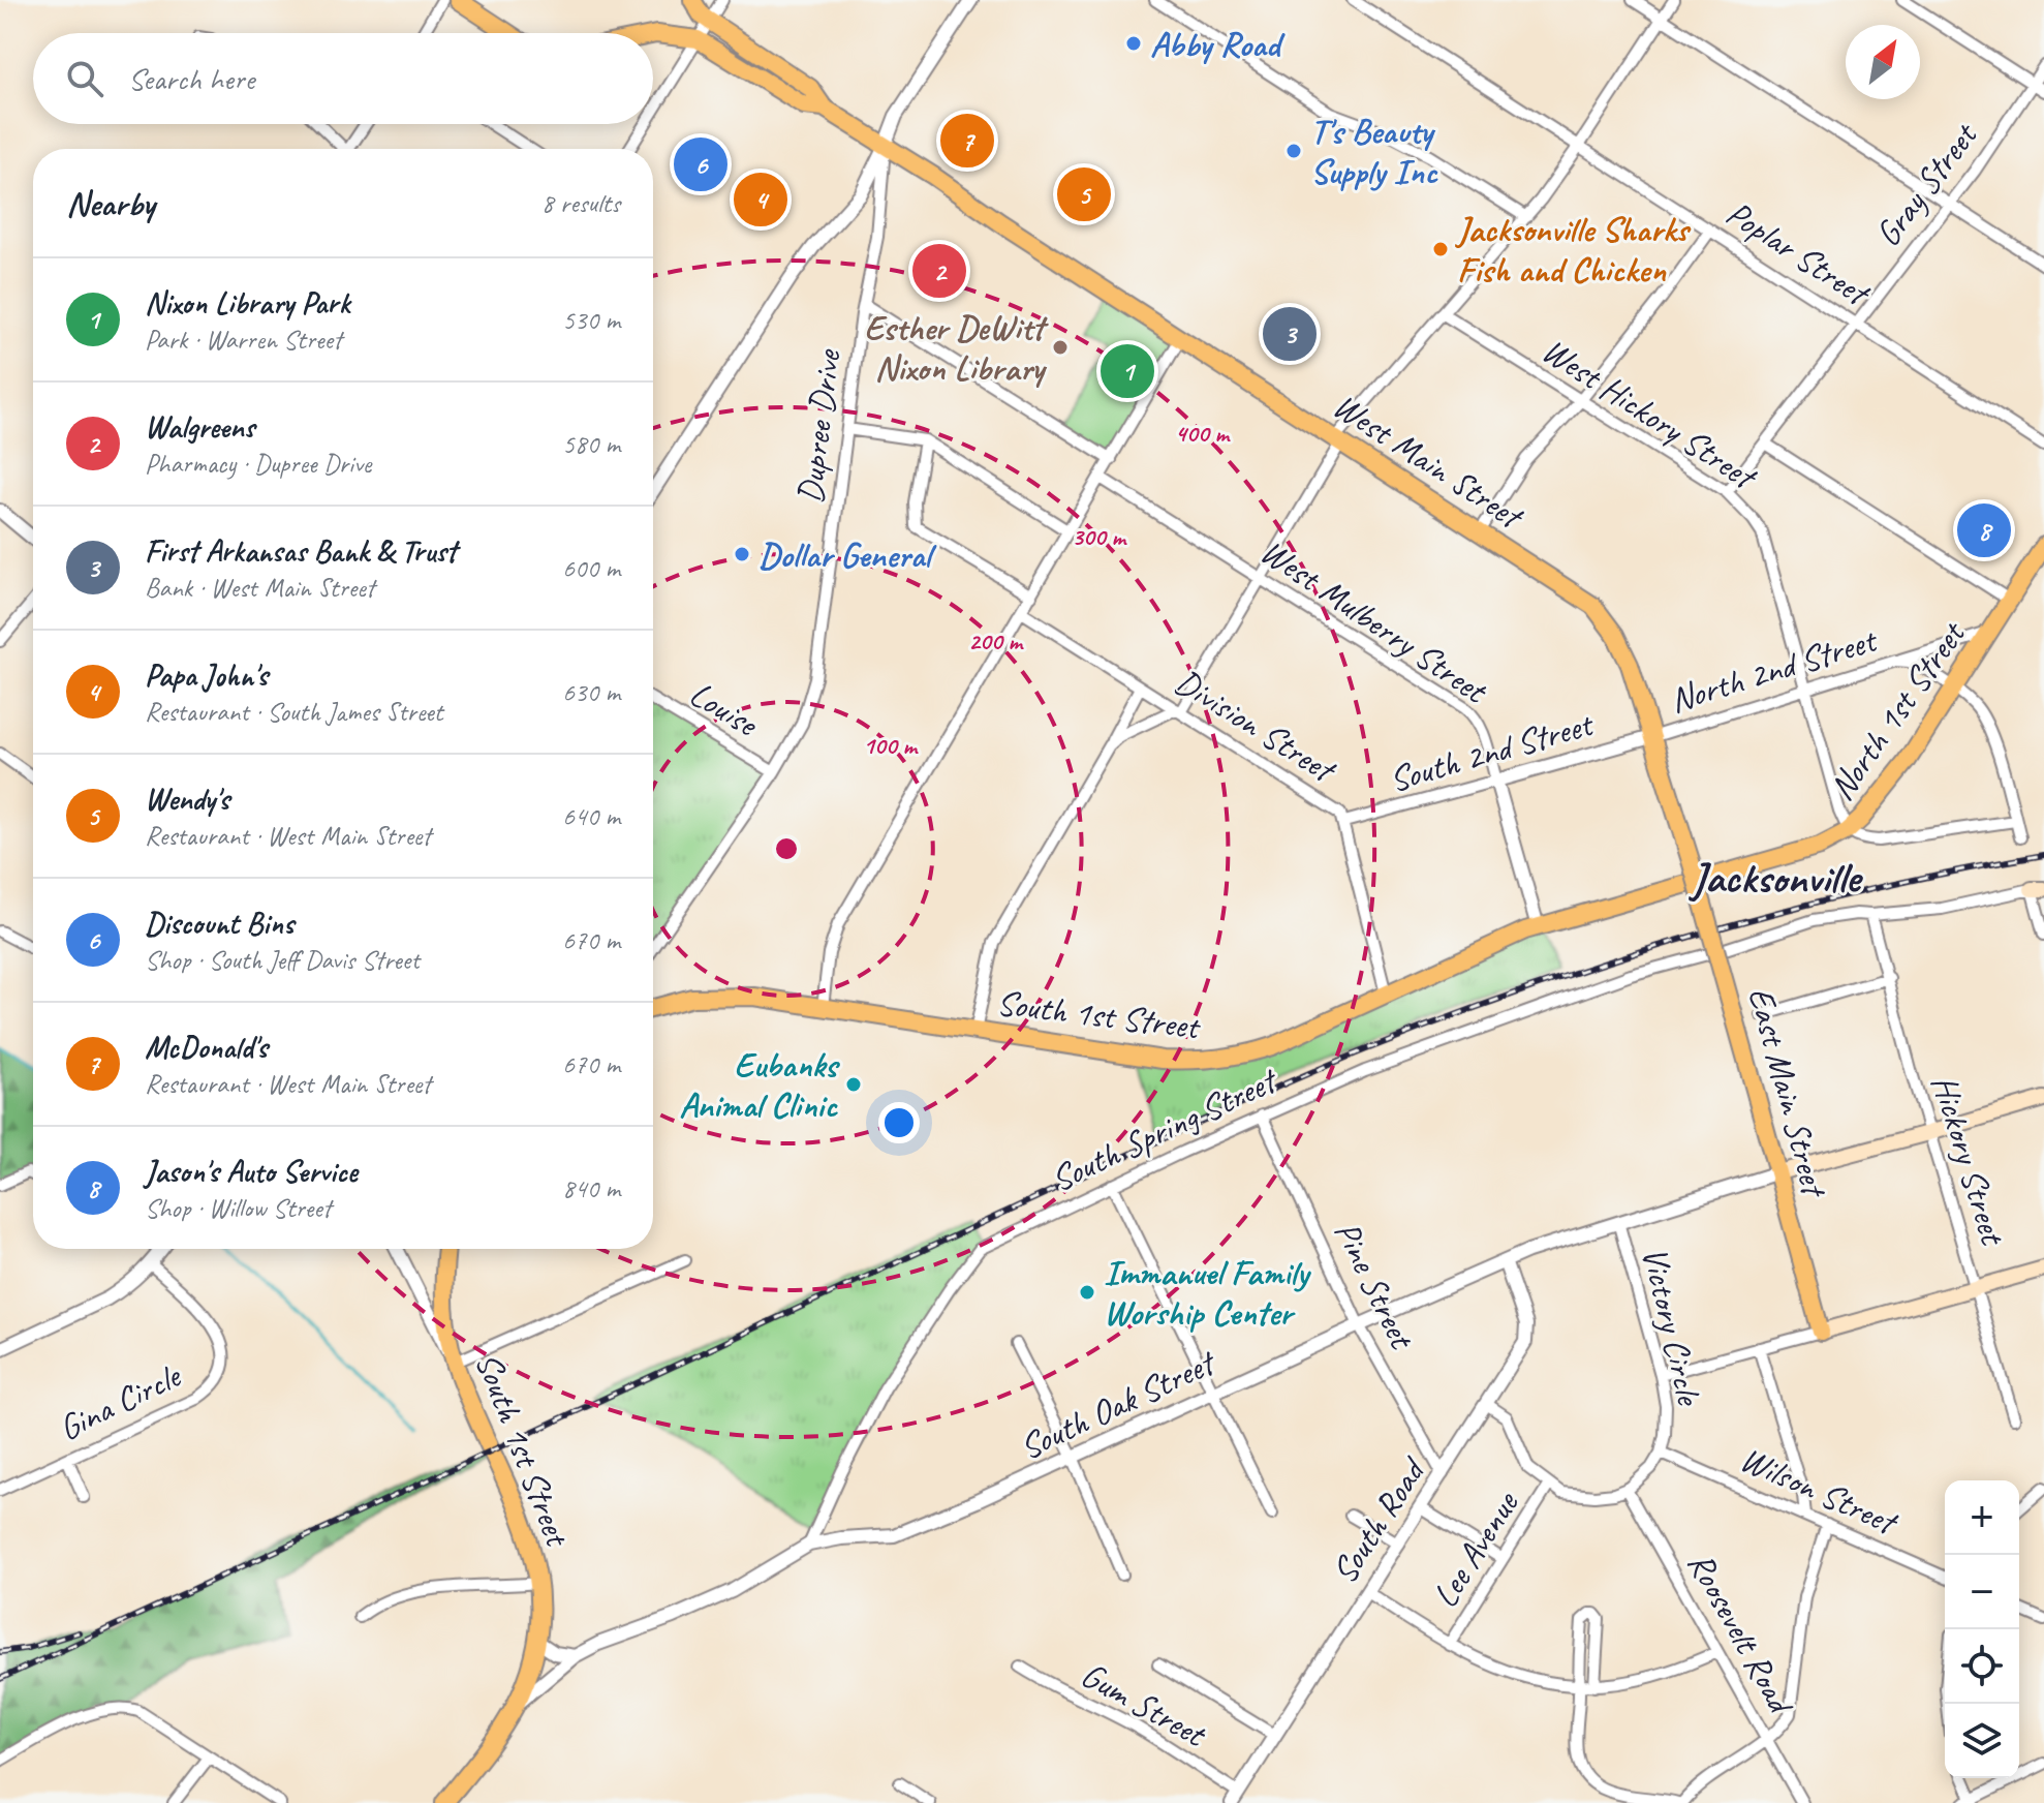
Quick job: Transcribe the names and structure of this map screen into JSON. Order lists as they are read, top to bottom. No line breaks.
{"streets":{"main road":["West Main Street","North 1st Street","South 1st Street","East Main Street"],"street":["Gray Street","Poplar Street","West Hickory Street","Dupree Drive","West Mulberry Street","North 2nd Street","Louise","Division Street","South 2nd Street","South Spring Street","Hickory Street","Pine Street","Victory Circle","Gina Circle","South Oak Street","Wilson Street","South Road","Lee Avenue","Roosevelt Road","Gum Street"]},"crossings":[["Gray Street","Poplar Street"],["Gray Street","West Hickory Street"],["West Hickory Street","North 2nd Street"],["West Hickory Street","North 1st Street"],["Dupree Drive","West Main Street"],["Dupree Drive","Louise"],["West Main Street","North 2nd Street"],["West Main Street","South 2nd Street"],["West Main Street","East Main Street"],["West Mulberry Street","South 2nd Street"],["West Mulberry Street","South 1st Street"],["North 2nd Street","North 1st Street"],["North 2nd Street","South 2nd Street"],["North 1st Street","South 1st Street"],["Division Street","South 2nd Street"],["Division Street","South 1st Street"],["South 1st Street","South Oak Street"],["East Main Street","South Oak Street"],["South Spring Street","Hickory Street"],["South Spring Street","Pine Street"],["South Spring Street","South Oak Street"],["Pine Street","South Oak Street"],["Pine Street","South Road"],["Victory Circle","South Oak Street"],["Victory Circle","Wilson Street"],["Victory Circle","Roosevelt Road"],["South Oak Street","South Road"],["South Road","Gum Street"]],"districts":["Jacksonville"],"places":["Abby Road","T's Beauty Supply Inc","Jacksonville Sharks Fish and Chicken","Esther DeWitt Nixon Library","Dollar General","Eubanks Animal Clinic","Immanuel Family Worship Center"],"north":"top right","page":{"search":"Search here","pins":["7","6","5","4","2","3","1","8"],"heading":["Nearby","8 results"],"list":[{"mark":"1","name":"Nixon Library Park","note":"Park · Warren Street","value":"530 m"},{"mark":"2","name":"Walgreens","note":"Pharmacy · Dupree Drive","value":"580 m"},{"mark":"3","name":"First Arkansas Bank & Trust","note":"Bank · West Main Street","value":"600 m"},{"mark":"4","name":"Papa John's","note":"Restaurant · South James Street","value":"630 m"},{"mark":"5","name":"Wendy's","note":"Restaurant · West Main Street","value":"640 m"},{"mark":"6","name":"Discount Bins","note":"Shop · South Jeff Davis Street","value":"670 m"},{"mark":"7","name":"McDonald's","note":"Restaurant · West Main Street","value":"670 m"},{"mark":"8","name":"Jason's Auto Service","note":"Shop · Willow Street","value":"840 m"}],"map_buttons":["+","−"]},"rings":["400 m","300 m","200 m","100 m"]}
